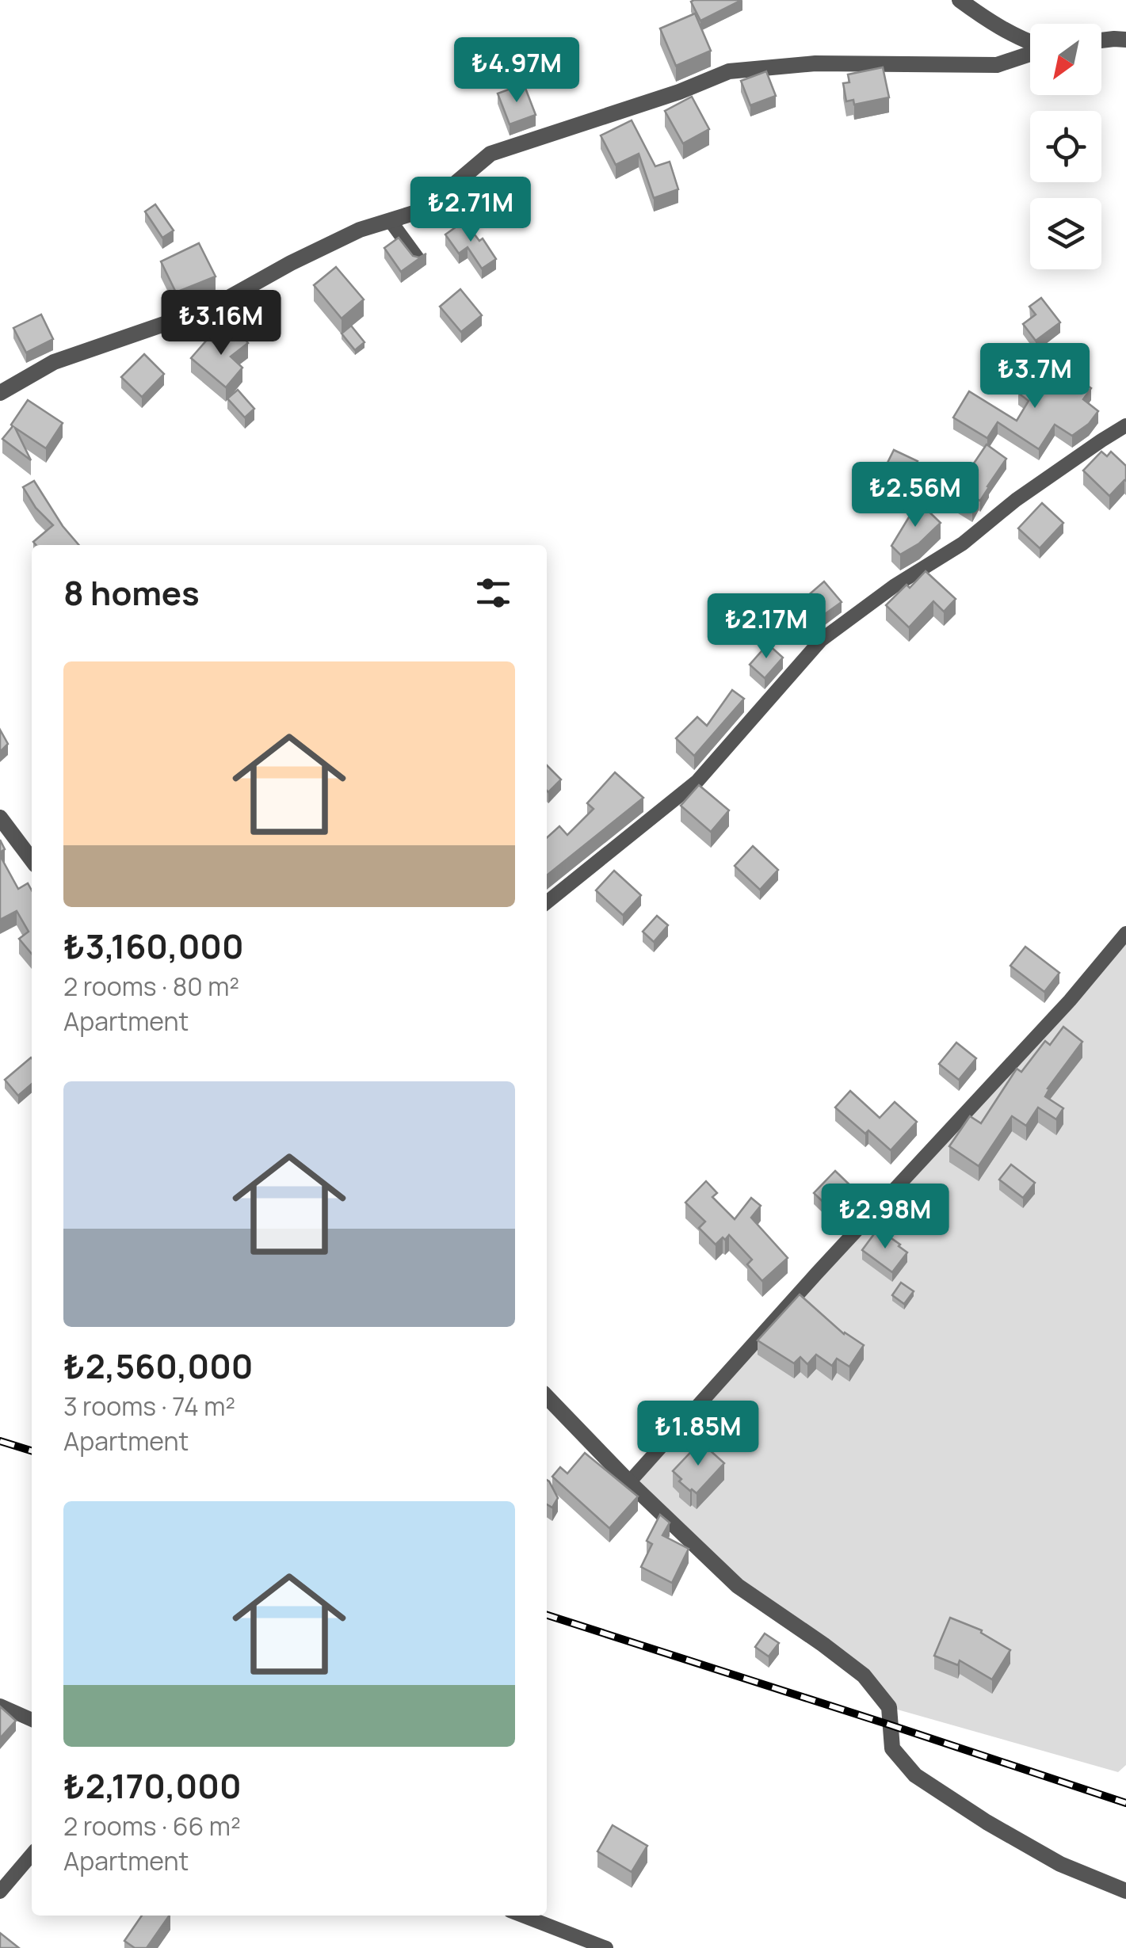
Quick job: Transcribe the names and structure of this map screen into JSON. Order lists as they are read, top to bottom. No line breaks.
{"north":"bottom left","page":{"price":["₺4.97M","₺2.71M","₺3.16M","₺3.7M","₺2.56M","₺2.17M","₺2.98M","₺1.85M"],"heading":"8 homes","list":[{"name":"₺3,160,000","note":"2 rooms · 80 m² · Apartment"},{"name":"₺2,560,000","note":"3 rooms · 74 m² · Apartment"},{"name":"₺2,170,000","note":"2 rooms · 66 m² · Apartment"}]}}
